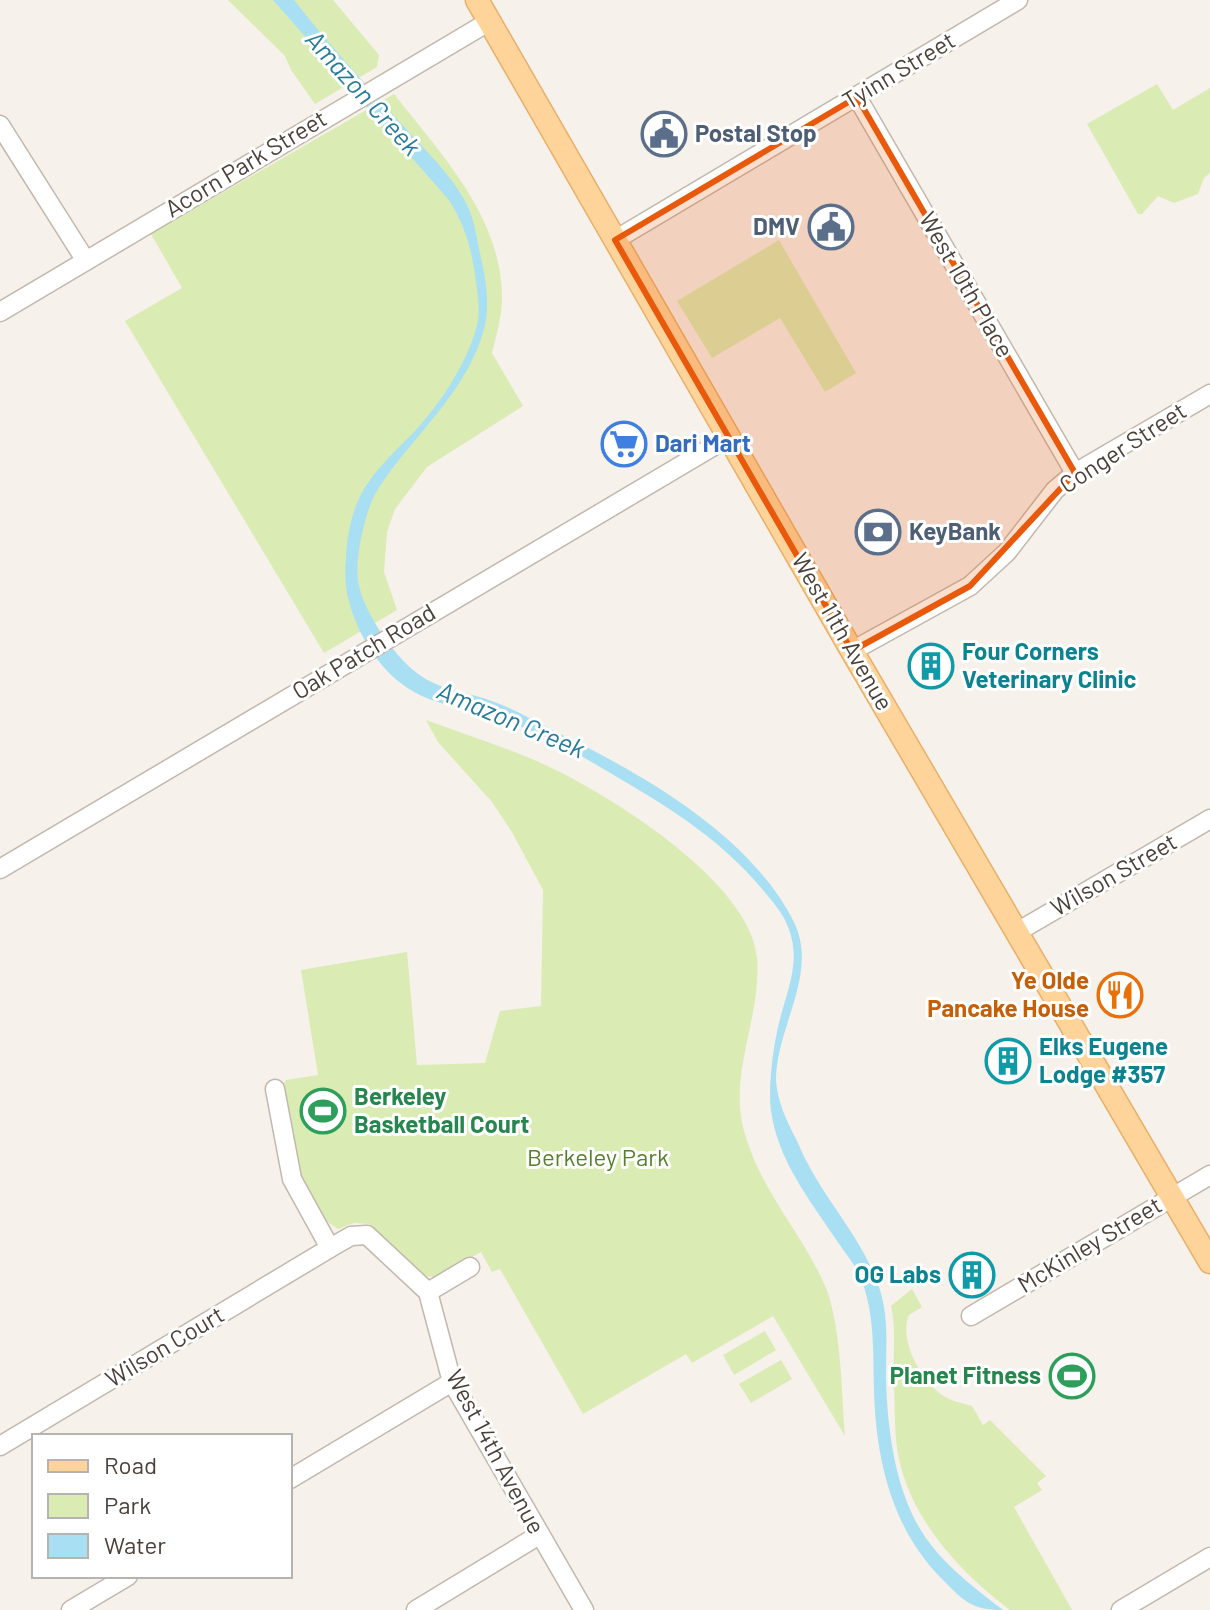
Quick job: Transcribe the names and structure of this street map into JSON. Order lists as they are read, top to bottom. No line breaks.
{"streets":{"main road":["West 11th Avenue"],"street":["Tyinn Street","Acorn Park Street","West 10th Place","Conger Street","Oak Patch Road","Wilson Street","McKinley Street","Wilson Court","West 14th Avenue"]},"crossings":[["Tyinn Street","West 10th Place"],["Tyinn Street","West 11th Avenue"],["Acorn Park Street","West 11th Avenue"],["West 10th Place","Conger Street"],["Conger Street","West 11th Avenue"],["West 11th Avenue","Oak Patch Road"],["West 11th Avenue","Wilson Street"],["West 11th Avenue","McKinley Street"]],"water":["Amazon Creek"],"parks":["Berkeley Park"],"places":{"public building":["Postal Stop","DMV"],"supermarket":["Dari Mart"],"bank":["KeyBank"],"building":["Four Corners Veterinary Clinic","Elks Eugene Lodge #357","OG Labs"],"restaurant":["Ye Olde Pancake House"],"sports":["Berkeley Basketball Court","Planet Fitness"]},"legend":["Road","Park","Water"]}
